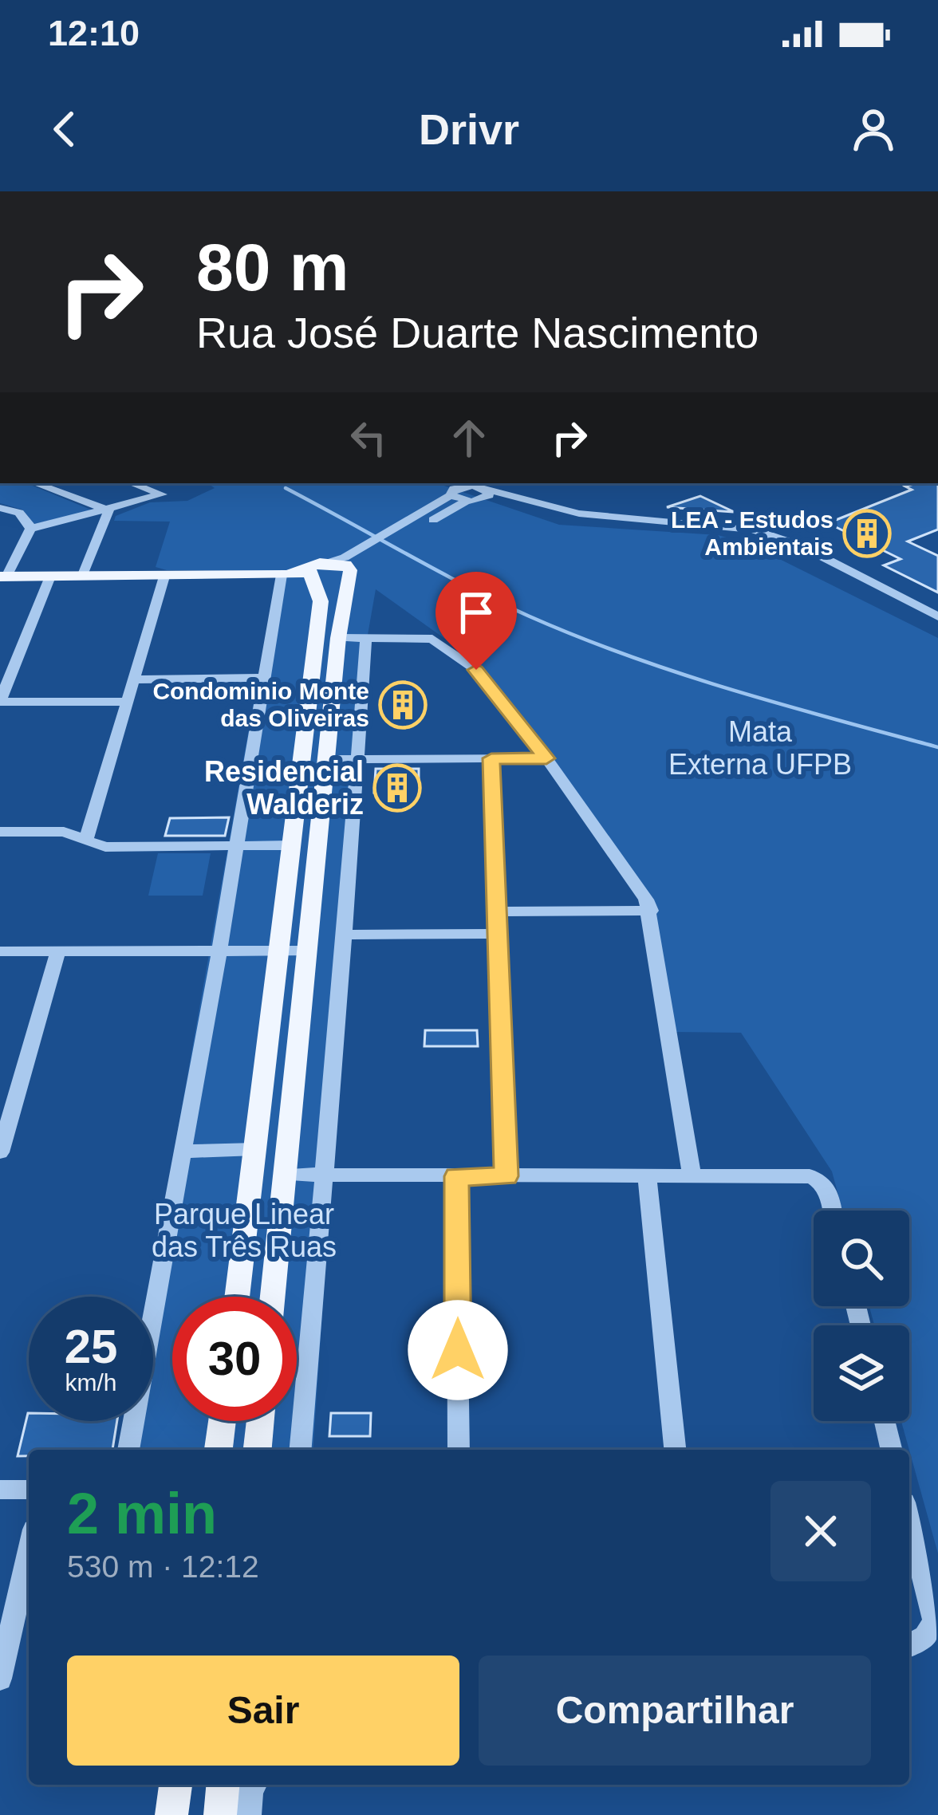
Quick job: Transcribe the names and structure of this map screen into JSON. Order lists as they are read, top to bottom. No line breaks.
{"parks":["Mata Externa UFPB","Parque Linear das Três Ruas"],"places":{"building":["LEA - Estudos Ambientais","Condominio Monte das Oliveiras","Residencial Walderiz"]},"page":{"status":"12:10","header":"Drivr","turn":["80 m","Rua José Duarte Nascimento"],"speed":"25 km/h","limit":"30","heading":["2 min","530 m · 12:12"],"buttons":["Sair","Compartilhar"]}}
